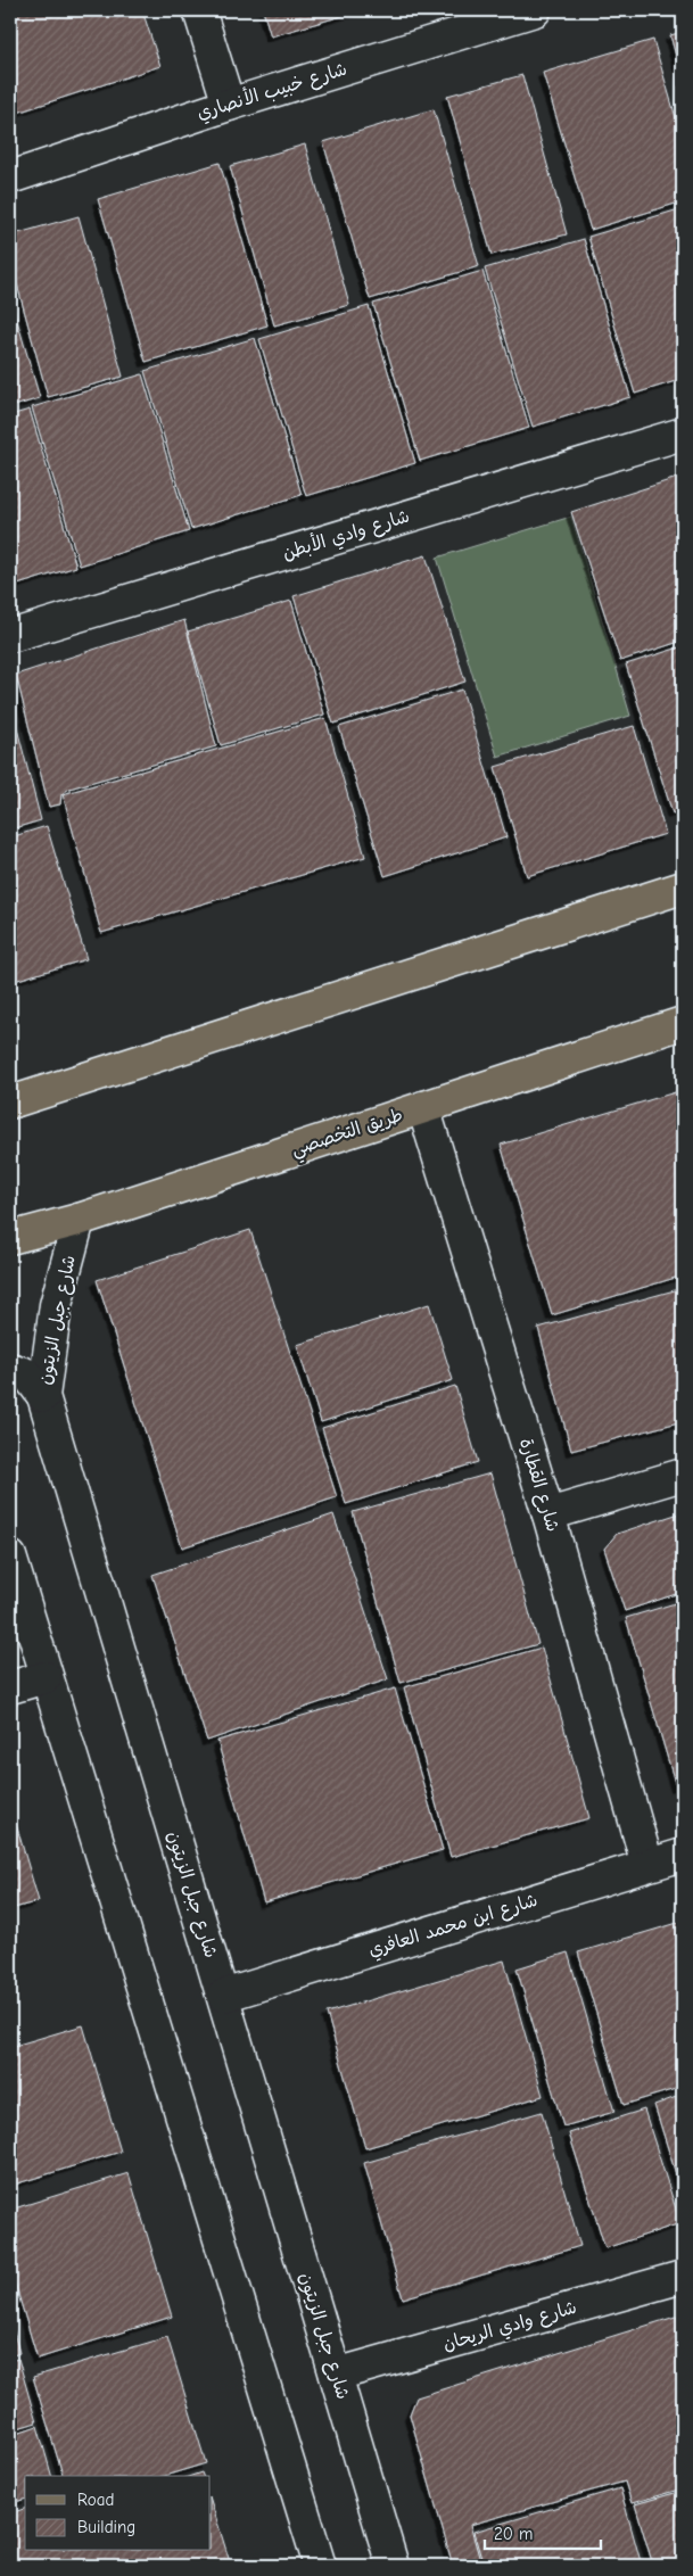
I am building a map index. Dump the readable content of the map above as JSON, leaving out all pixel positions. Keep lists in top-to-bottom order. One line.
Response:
{"streets":{"main road":["طريق التخصصي"],"street":["شارع خبيب الأنصاري","شارع وادي الأبطن","شارع جبل الزيتون","شارع القطارة","شارع ابن محمد العافري","شارع وادي الريحان"]},"crossings":[["طريق التخصصي","شارع جبل الزيتون"],["طريق التخصصي","شارع القطارة"],["شارع جبل الزيتون","شارع ابن محمد العافري"],["شارع جبل الزيتون","شارع وادي الريحان"],["شارع القطارة","شارع ابن محمد العافري"]],"legend":["Road","Building"],"scale_bar":"20 m"}
